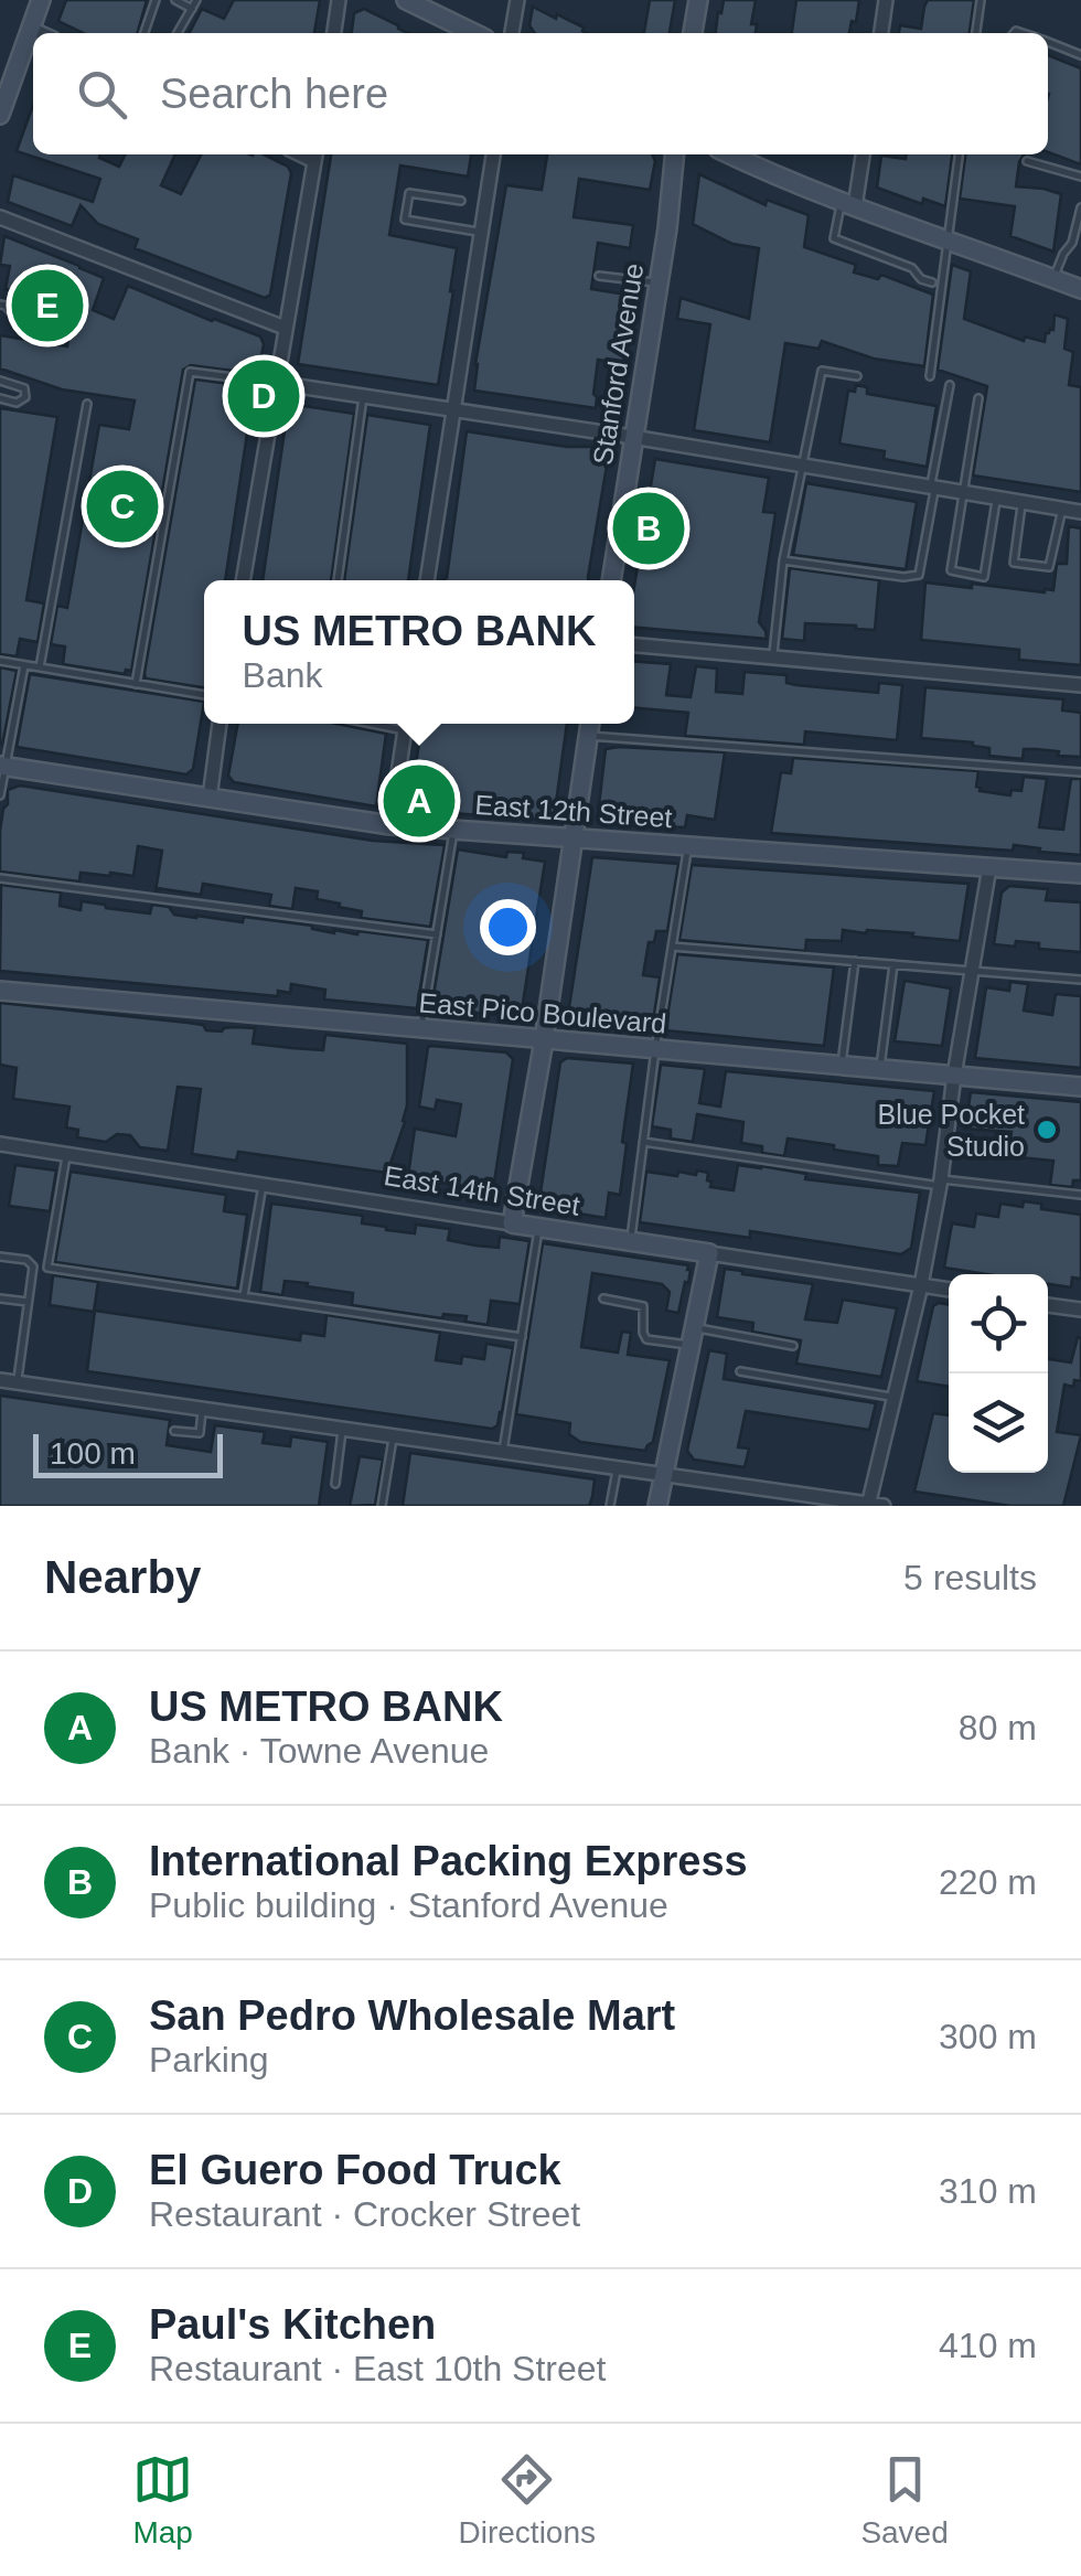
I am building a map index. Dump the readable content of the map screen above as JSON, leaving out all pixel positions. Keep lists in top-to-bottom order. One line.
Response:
{"streets":{"street":["Stanford Avenue","East 12th Street","East Pico Boulevard","East 14th Street"]},"places":["Blue Pocket Studio"],"scale_bar":"100 m","page":{"search":"Search here","pins":["E","D","C","B","A"],"popup":["US METRO BANK","Bank"],"scale":"100 m","heading":["Nearby","5 results"],"list":[{"mark":"A","name":"US METRO BANK","note":"Bank · Towne Avenue","value":"80 m"},{"mark":"B","name":"International Packing Express","note":"Public building · Stanford Avenue","value":"220 m"},{"mark":"C","name":"San Pedro Wholesale Mart","note":"Parking","value":"300 m"},{"mark":"D","name":"El Guero Food Truck","note":"Restaurant · Crocker Street","value":"310 m"},{"mark":"E","name":"Paul's Kitchen","note":"Restaurant · East 10th Street","value":"410 m"}],"nav":["Map","Directions","Saved"]}}
